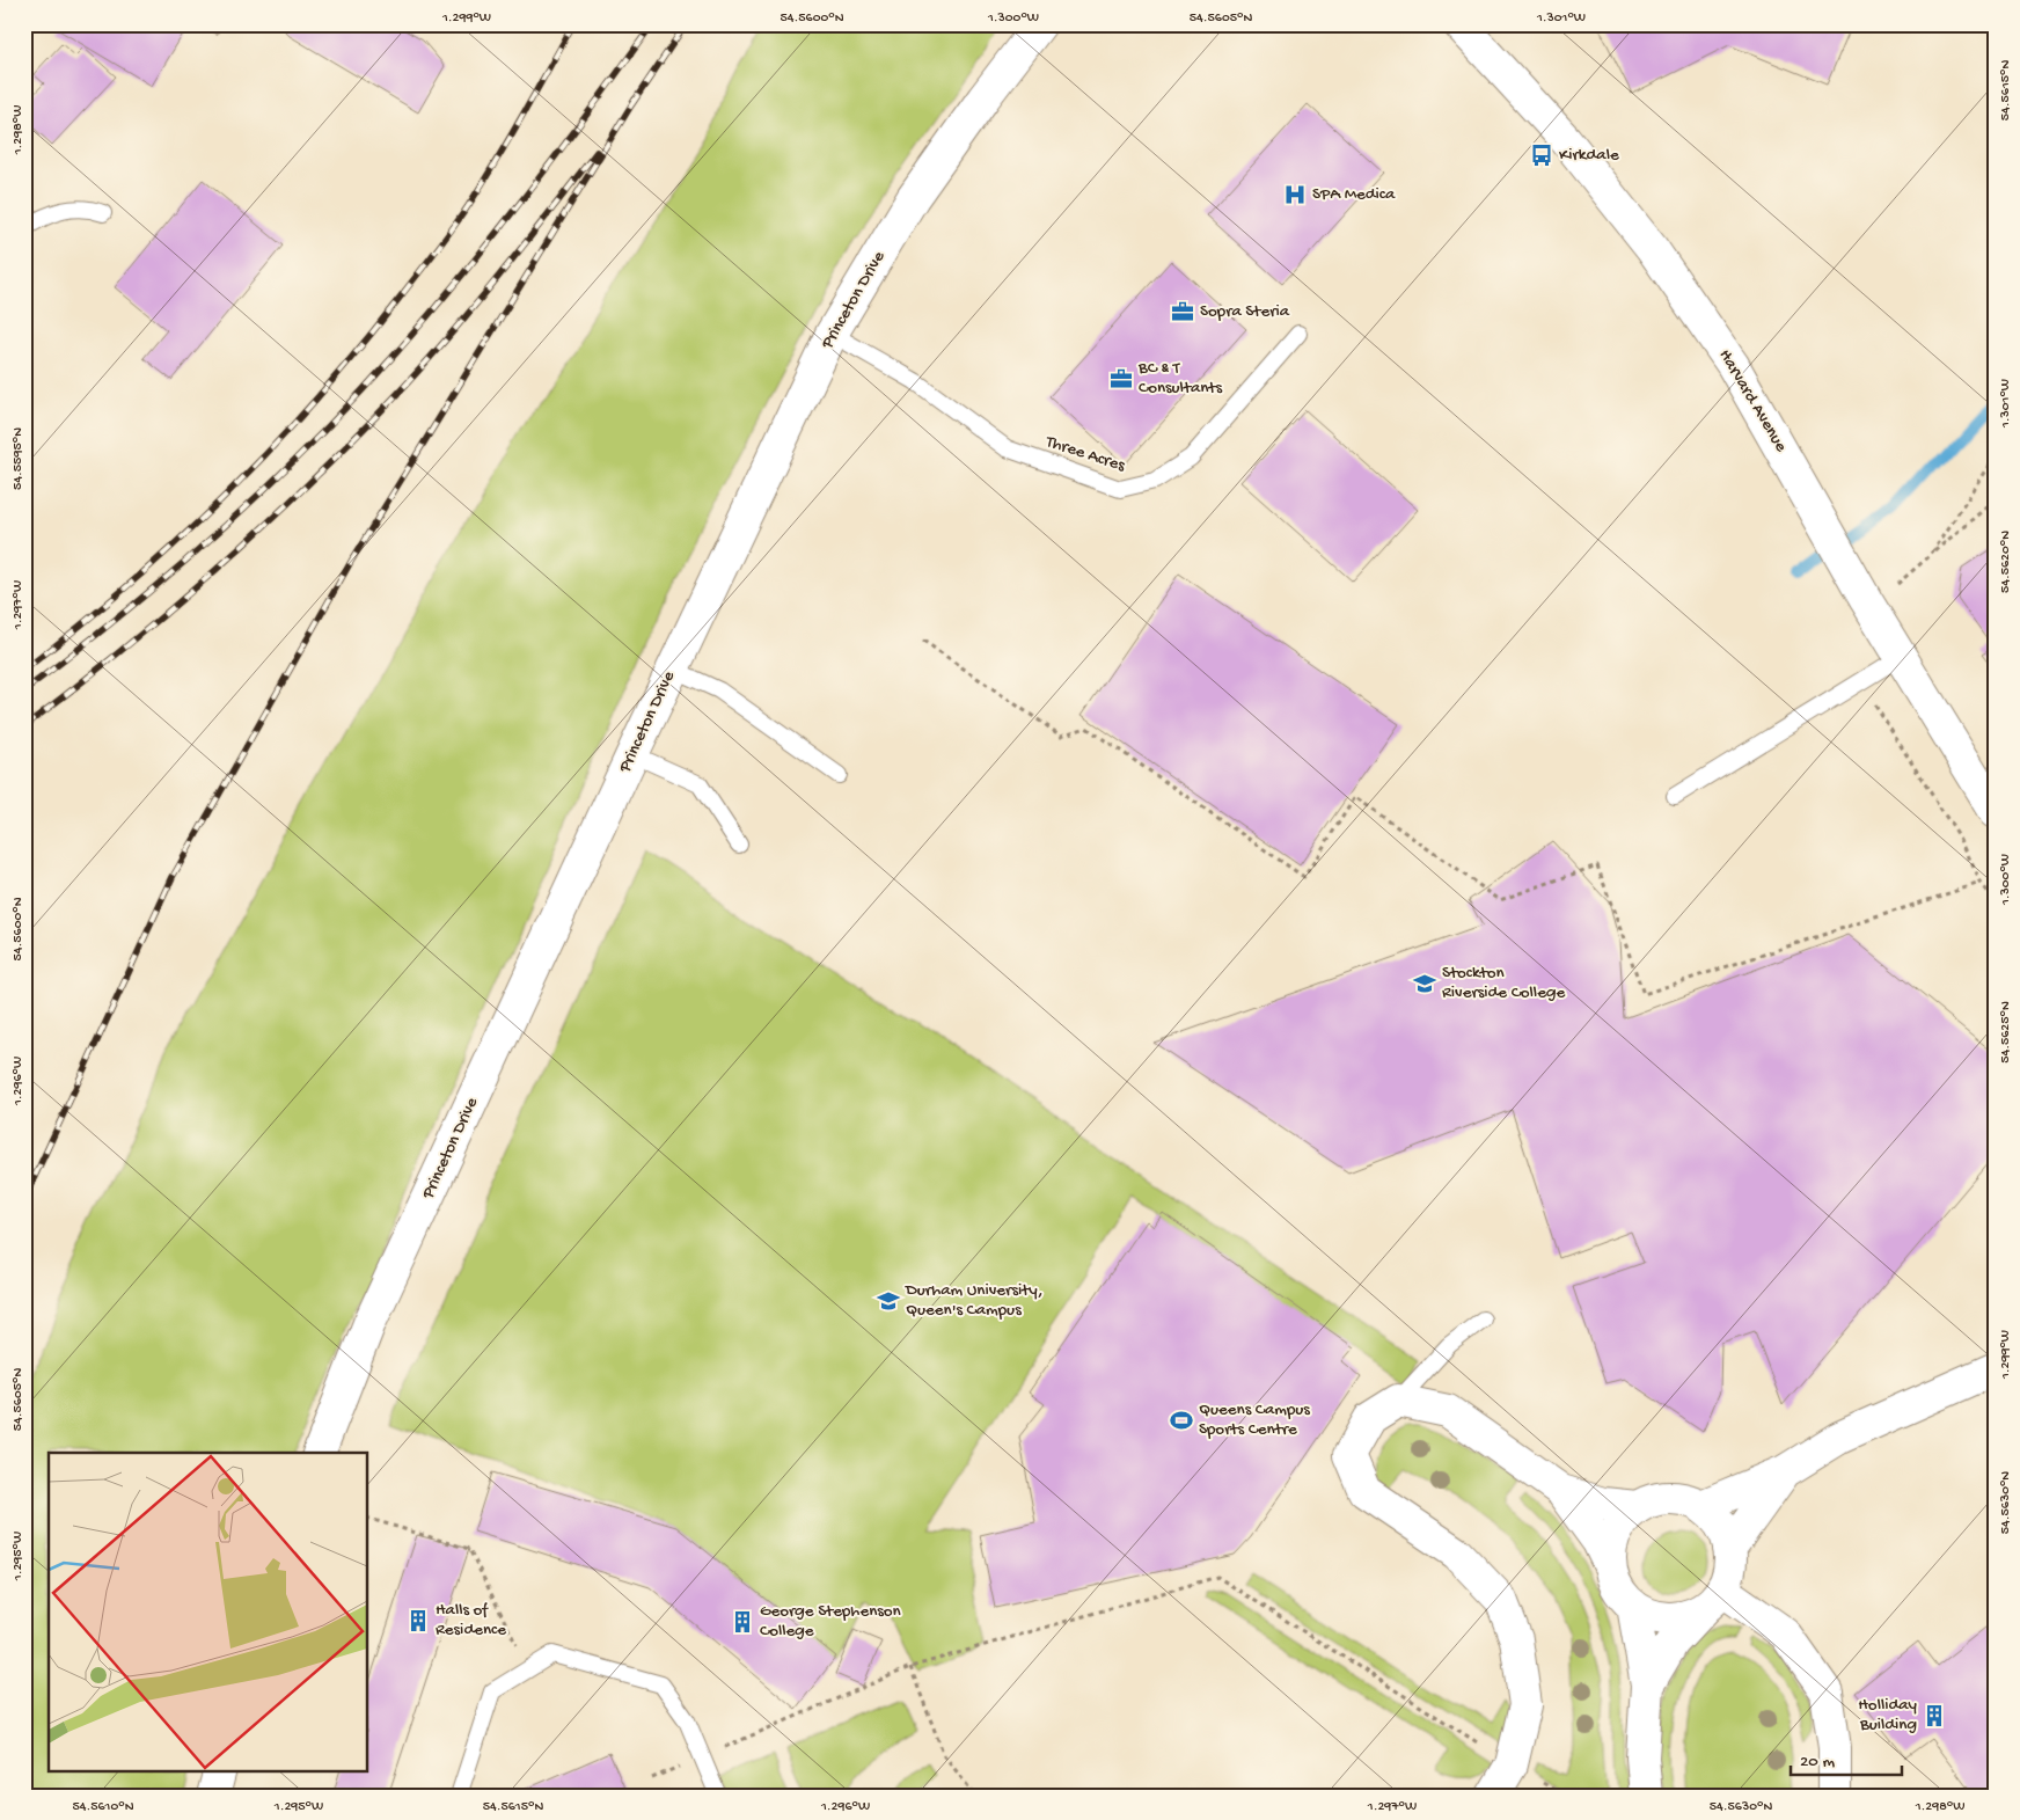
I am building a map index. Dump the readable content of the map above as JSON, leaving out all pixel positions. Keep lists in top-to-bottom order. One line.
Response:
{"streets":{"street":["Princeton Drive","Harvard Avenue"],"lane":["Three Acres"]},"crossings":[["Princeton Drive","Three Acres"]],"places":{"bus stop":["Kirkdale"],"hospital":["SPA Medica"],"office":["Sopra Steria","BC & T Consultants"],"school or university":["Stockton Riverside College","Durham University, Queen's Campus"],"sports":["Queens Campus Sports Centre"],"building":["Halls of Residence","George Stephenson College","Holliday Building"]},"scale_bar":"20 m","coordinates":["1.299°W","54.5600°N","1.300°W","54.5605°N","1.301°W","54.5615°N","1.298°W","54.5595°N","54.5620°N","1.297°W","54.5625°N","1.296°W","54.5630°N","1.295°W","54.5610°N"]}
